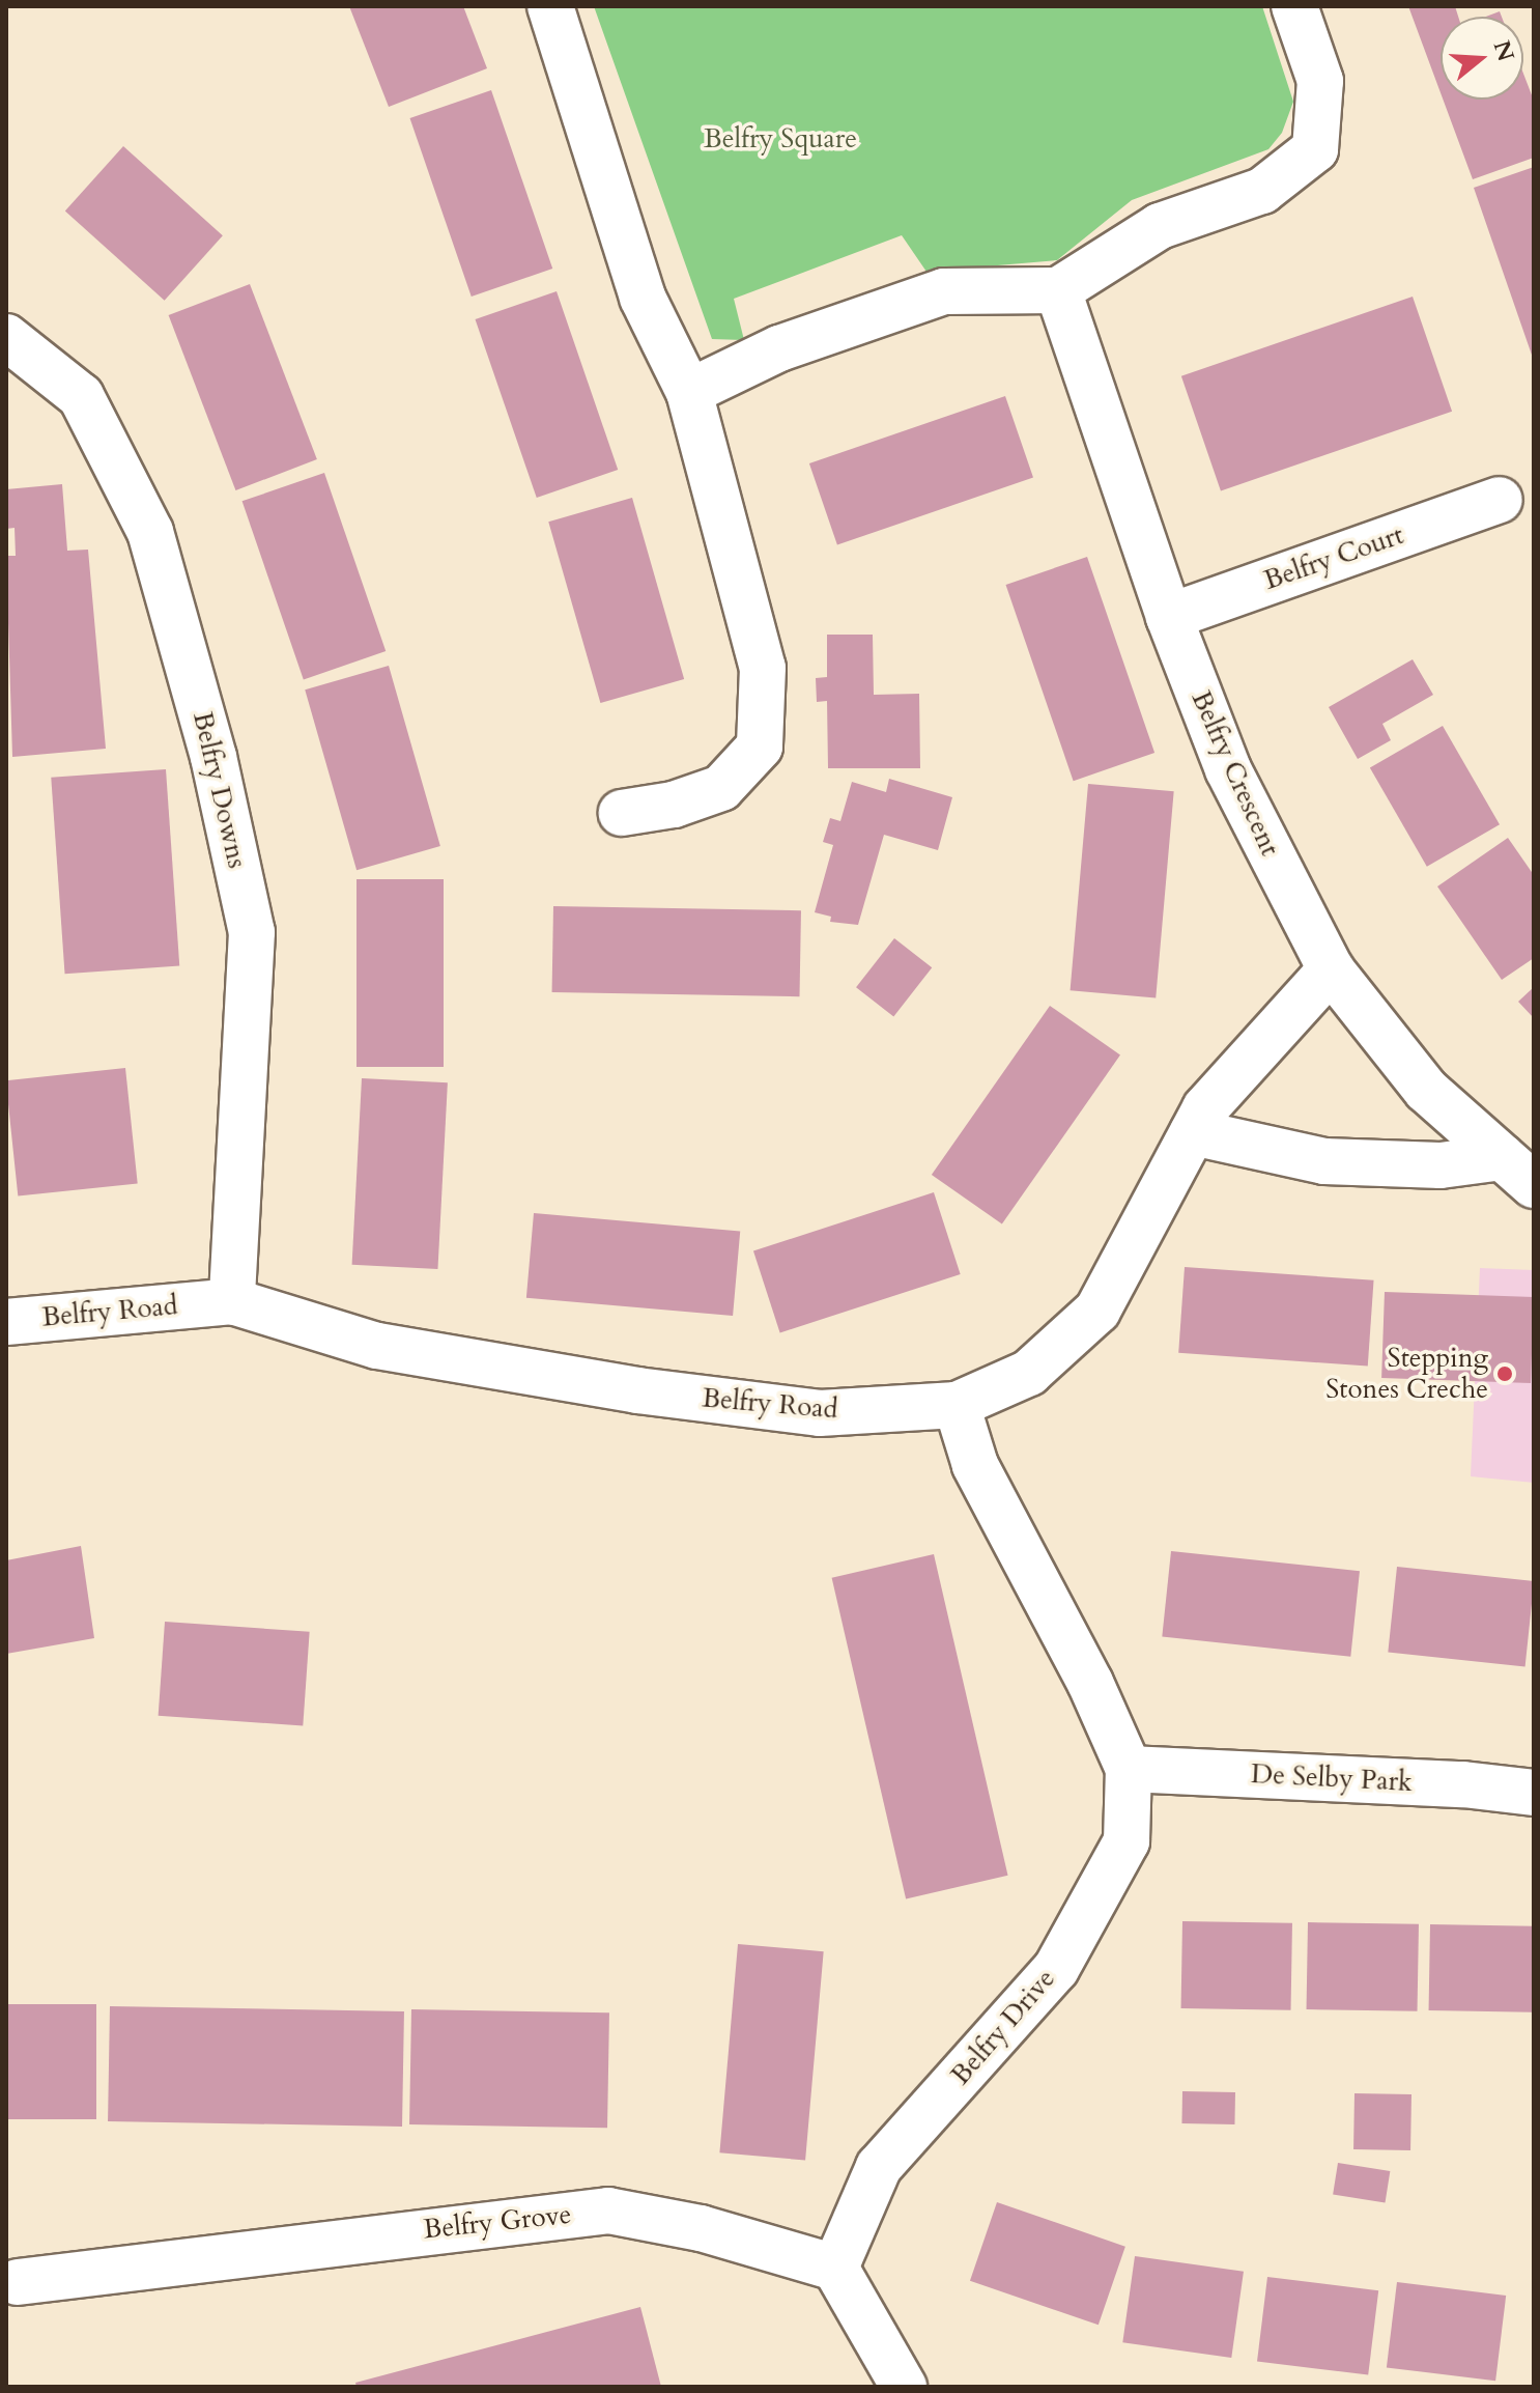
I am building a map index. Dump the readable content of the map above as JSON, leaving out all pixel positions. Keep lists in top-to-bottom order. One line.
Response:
{"streets":{"street":["Belfry Court","Belfry Crescent","Belfry Downs","Belfry Road","De Selby Park","Belfry Drive","Belfry Grove"]},"crossings":[["Belfry Court","Belfry Crescent"],["Belfry Crescent","Belfry Road"],["Belfry Downs","Belfry Road"],["De Selby Park","Belfry Drive"],["Belfry Drive","Belfry Grove"]],"parks":["Belfry Square"],"places":["Stepping Stones Creche"],"north":"right"}
